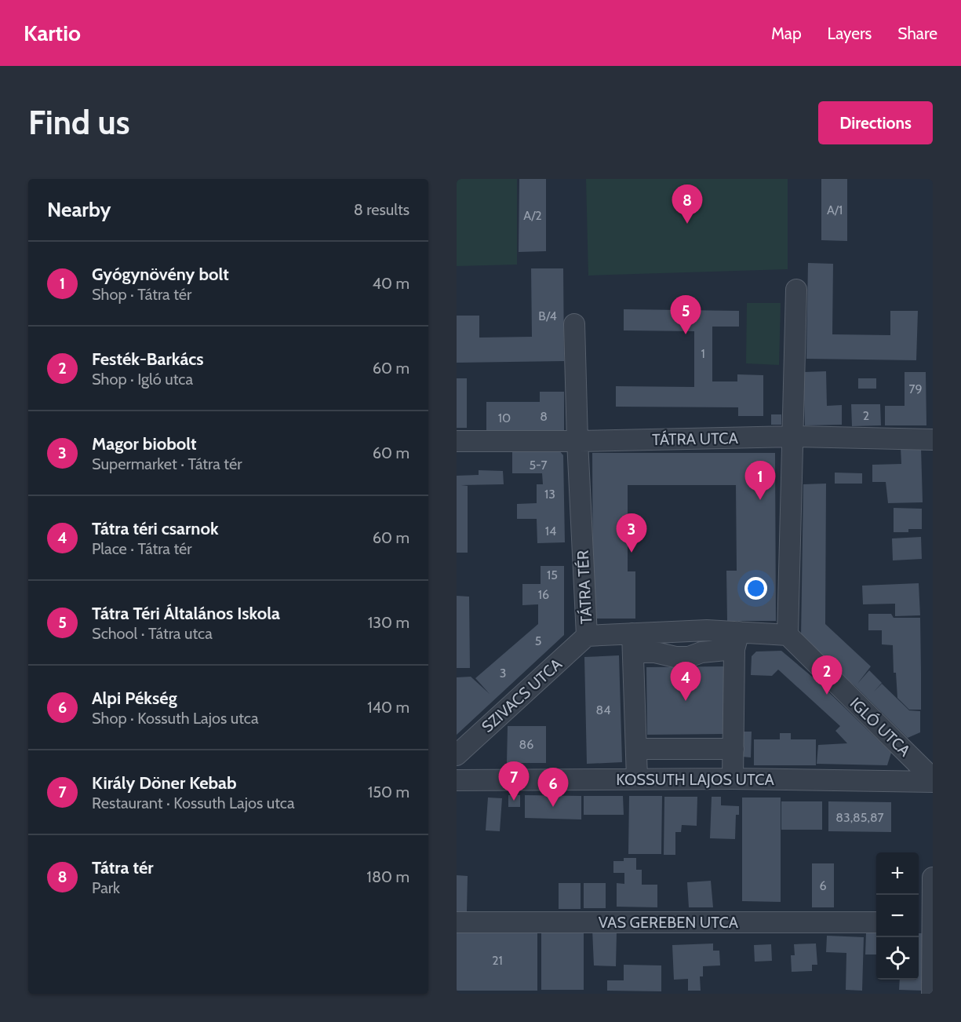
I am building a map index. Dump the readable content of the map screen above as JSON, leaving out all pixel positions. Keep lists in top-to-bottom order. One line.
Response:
{"streets":{"street":["TÁTRA TÉR","SZIVACS UTCA","IGLÓ UTCA","KOSSUTH LAJOS UTCA","VAS GEREBEN UTCA"]},"crossings":[["TÁTRA TÉR","SZIVACS UTCA"]],"house_numbers":["A/1","A/2","B/4","1","79","2","8","10","5-7","13","14","15","16","5","3","84","86","83,85,87","6","21"],"page":{"header":"Kartio","nav":["Map","Layers","Share"],"buttons":"Directions","title":"Find us","heading":["Nearby","8 results"],"pins":["8","5","1","3","2","4","7","6"],"list":[{"mark":"1","name":"Gyógynövény bolt","note":"Shop · Tátra tér","value":"40 m"},{"mark":"2","name":"Festék-Barkács","note":"Shop · Igló utca","value":"60 m"},{"mark":"3","name":"Magor biobolt","note":"Supermarket · Tátra tér","value":"60 m"},{"mark":"4","name":"Tátra téri csarnok","note":"Place · Tátra tér","value":"60 m"},{"mark":"5","name":"Tátra Téri Általános Iskola","note":"School · Tátra utca","value":"130 m"},{"mark":"6","name":"Alpi Pékség","note":"Shop · Kossuth Lajos utca","value":"140 m"},{"mark":"7","name":"Király Döner Kebab","note":"Restaurant · Kossuth Lajos utca","value":"150 m"},{"mark":"8","name":"Tátra tér","note":"Park","value":"180 m"}],"map_buttons":["+","−"]}}
